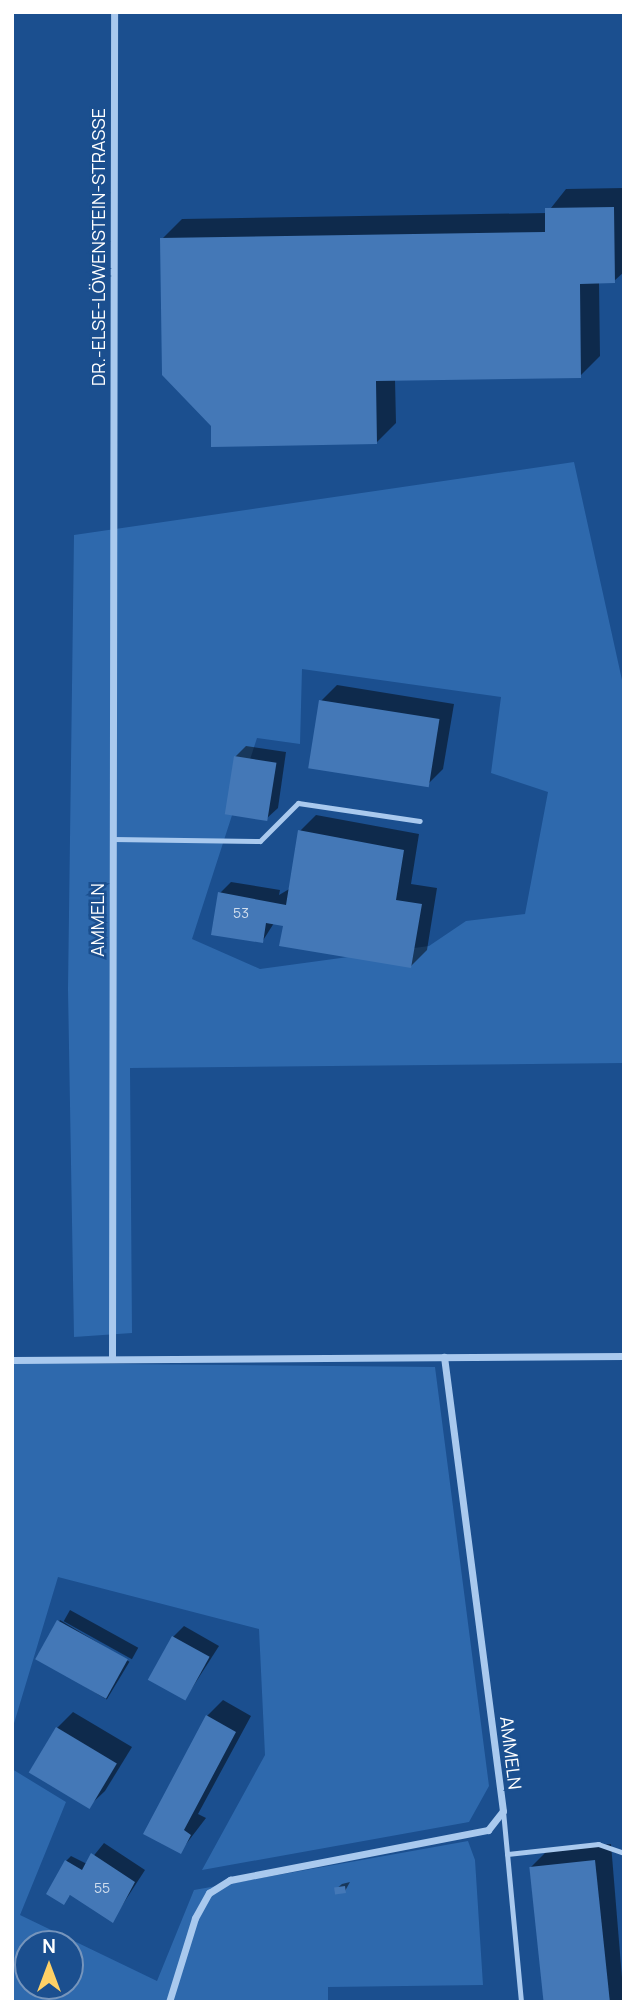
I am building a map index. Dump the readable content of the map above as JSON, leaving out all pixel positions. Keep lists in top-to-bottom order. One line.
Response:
{"streets":{"street":["DR.-ELSE-LÖWENSTEIN-STRASSE","AMMELN"]},"crossings":[["DR.-ELSE-LÖWENSTEIN-STRASSE","AMMELN"]],"house_numbers":["53","55"],"north":"top"}
